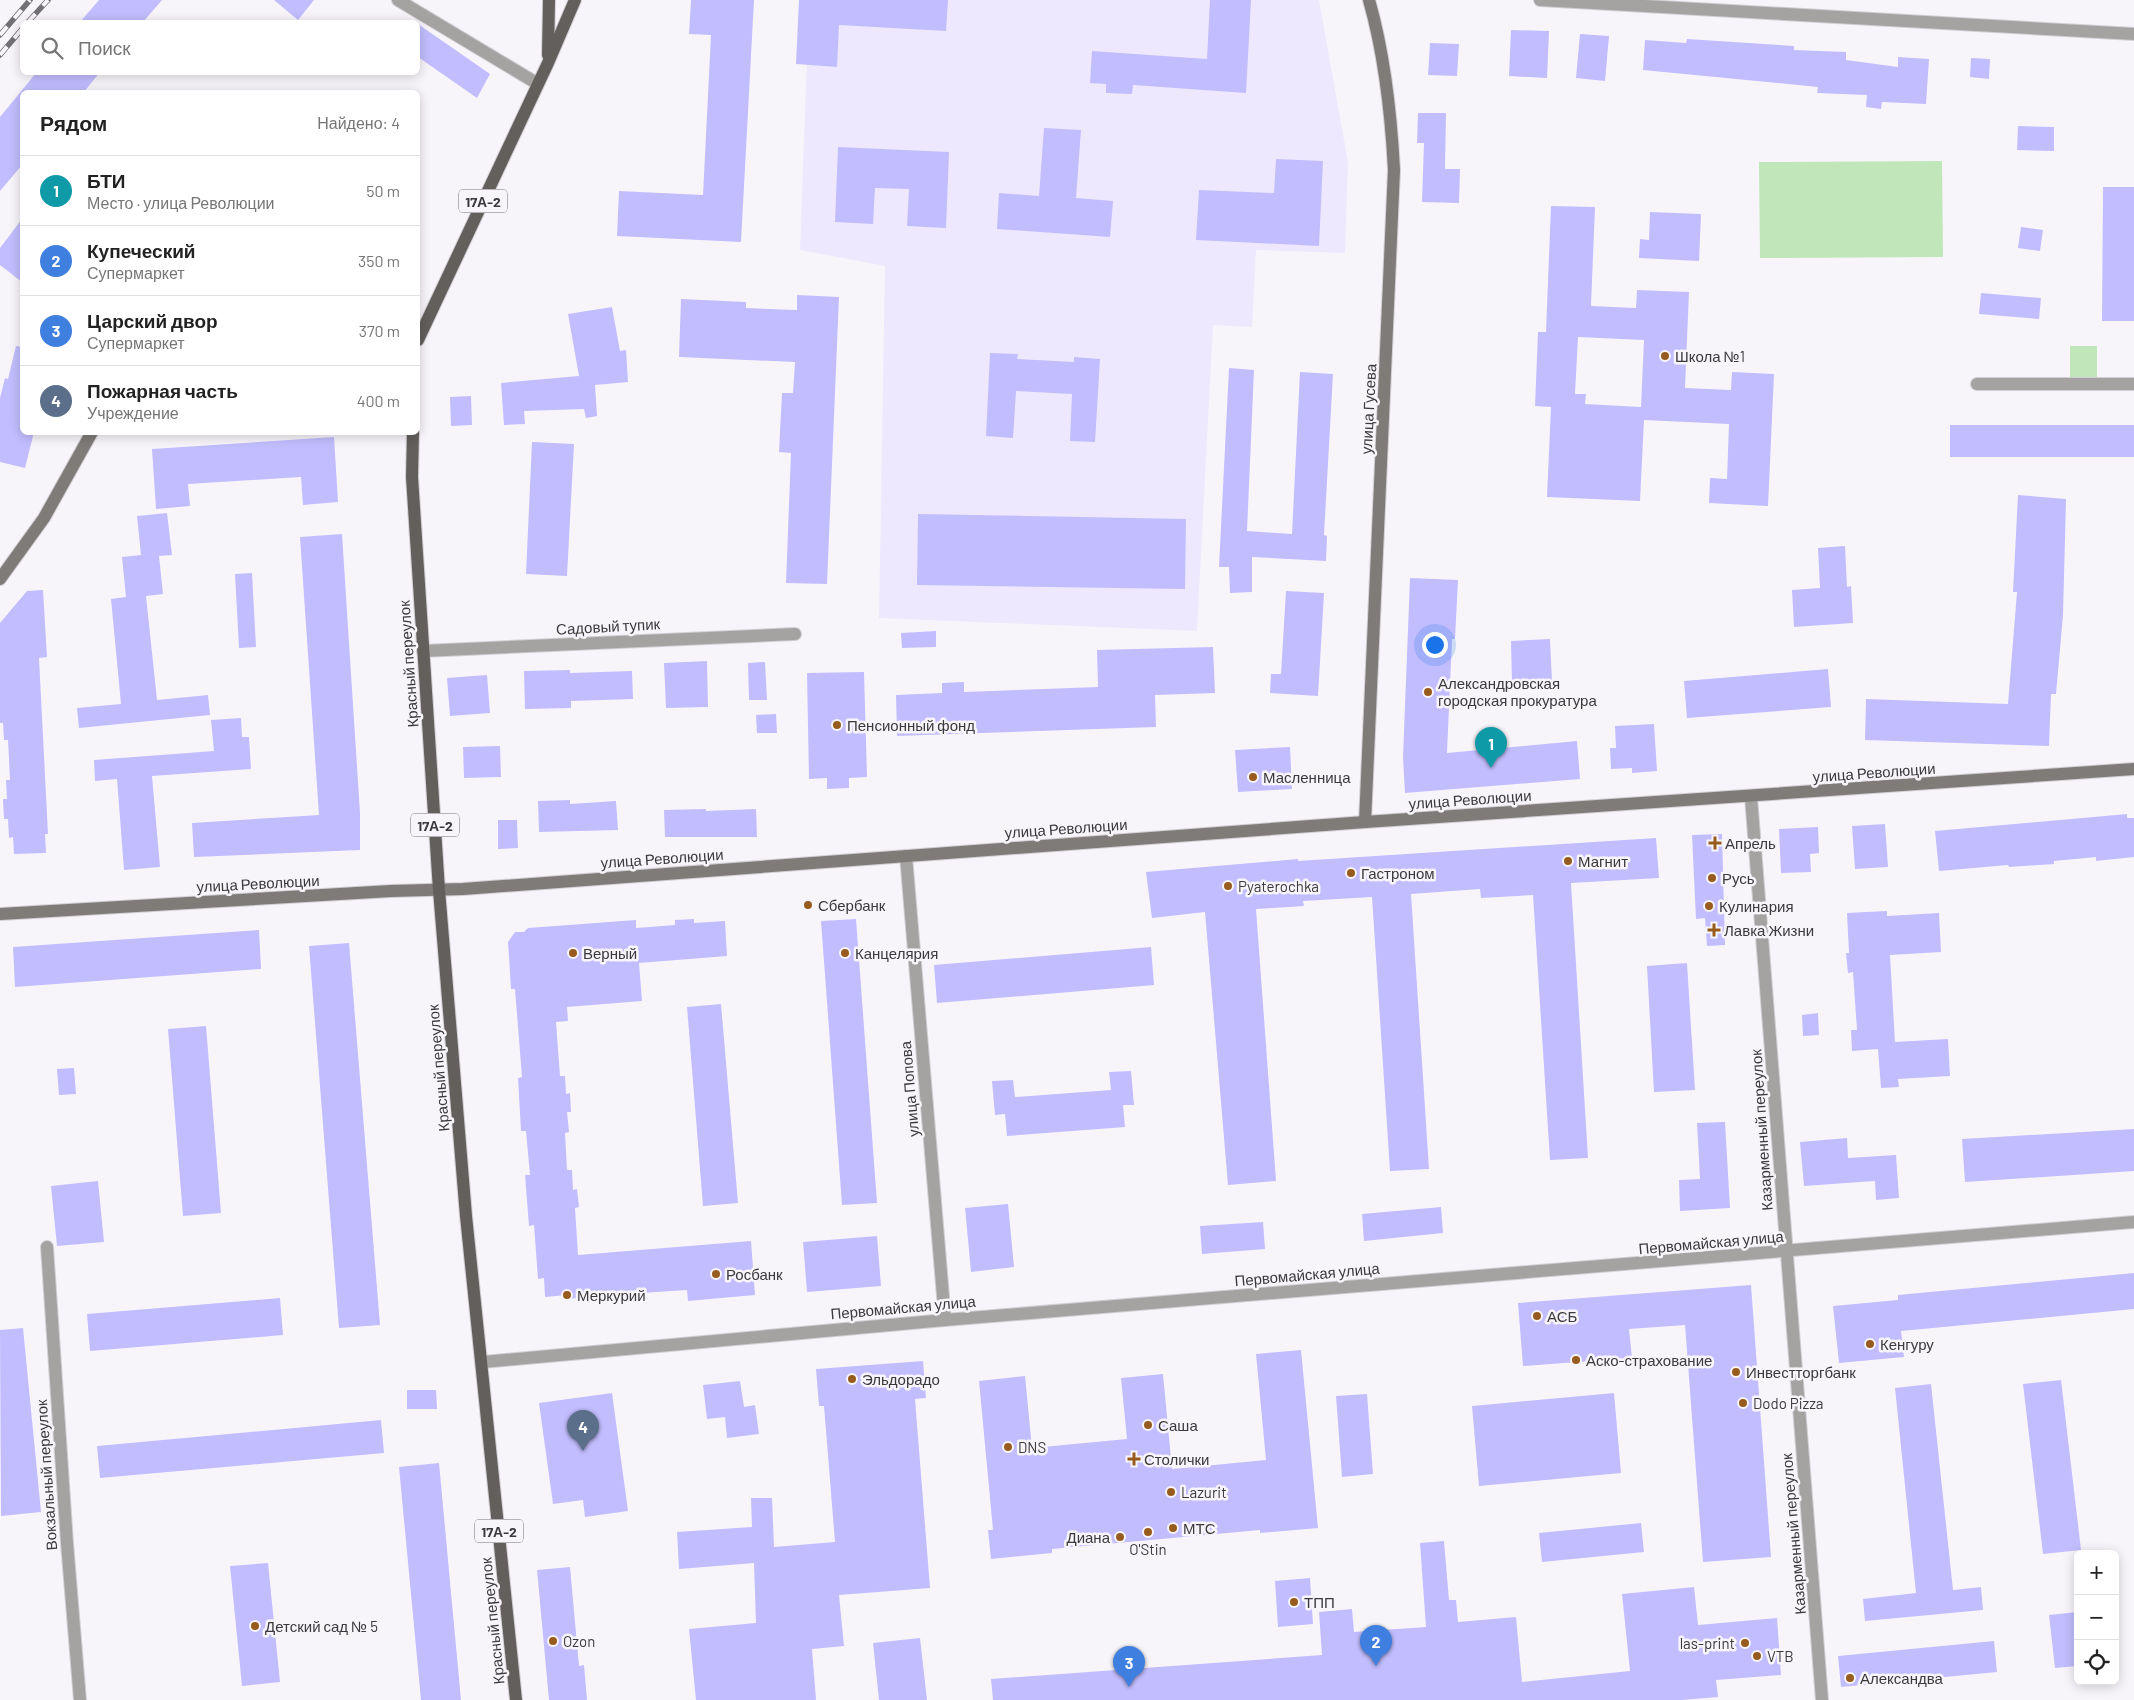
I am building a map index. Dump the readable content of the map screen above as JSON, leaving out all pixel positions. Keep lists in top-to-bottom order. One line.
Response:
{"streets":{"main road":["17А-2","улица Гусева","Красный переулок","улица Революции"],"street":["Садовый тупик","улица Попова","Казарменный переулок","Первомайская улица","Вокзальный переулок"]},"crossings":[["улица Гусева","улица Революции"],["Садовый тупик","Красный переулок"],["Красный переулок","улица Революции"],["Красный переулок","Первомайская улица"],["улица Революции","улица Попова"],["улица Революции","Казарменный переулок"],["улица Попова","Первомайская улица"],["Казарменный переулок","Первомайская улица"]],"places":{"other":["Школа №1","Александровская городская прокуратура","Пенсионный фонд","Масленница","Магнит","Гастроном","Русь","Pyaterochka","Сбербанк","Кулинария","Верный","Канцелярия","Росбанк","Меркурий","АСБ","Кенгуру","Аско-страхование","Инвестторгбанк","Эльдорадо","Dodo Pizza","Саша","DNS","Lazurit","МТС","O'Stin","Диана","ТПП","Детский сад № 5","Ozon","las-print","VTB","Александва"],"health":["Апрель","Лавка Жизни","Столички"]},"page":{"search":"Поиск","heading":["Рядом","Найдено: 4"],"list":[{"mark":"1","name":"БТИ","note":"Место · улица Революции","value":"50 m"},{"mark":"2","name":"Купеческий","note":"Супермаркет","value":"350 m"},{"mark":"3","name":"Царский двор","note":"Супермаркет","value":"370 m"},{"mark":"4","name":"Пожарная часть","note":"Учреждение","value":"400 m"}],"pins":["1","4","2","3"],"map_buttons":["+","−"]}}
